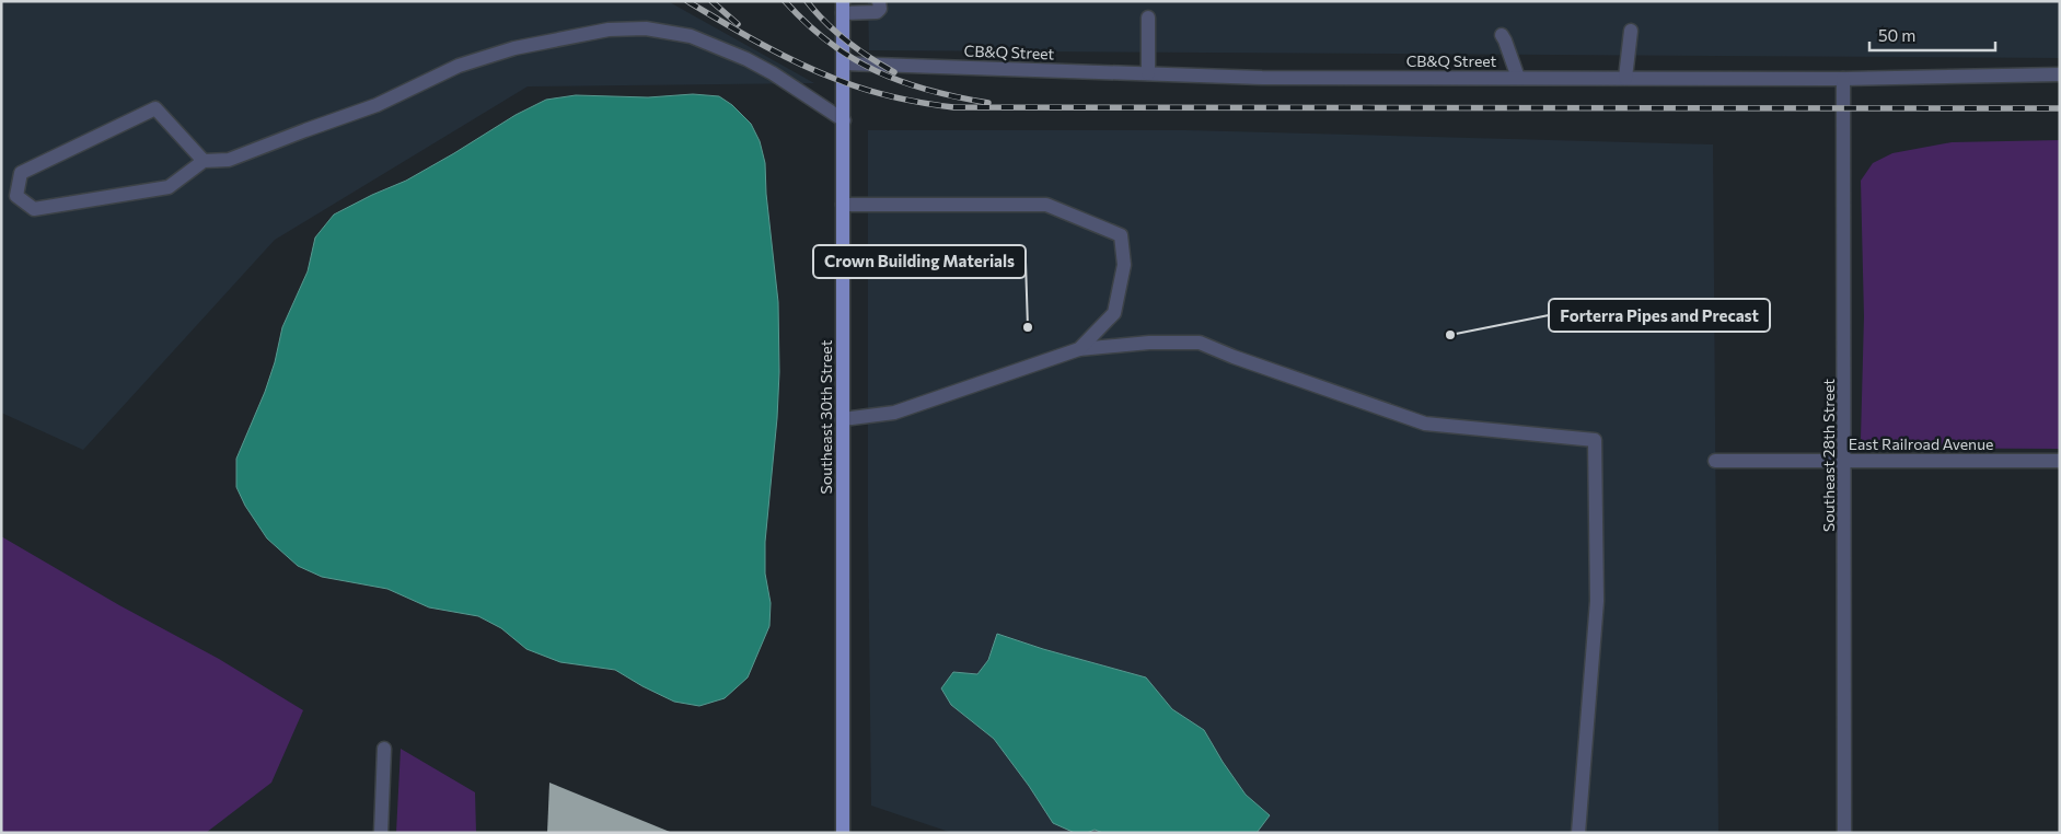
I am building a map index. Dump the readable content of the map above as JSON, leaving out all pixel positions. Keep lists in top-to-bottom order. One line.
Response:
{"streets":{"main road":["Southeast 30th Street"],"street":["CB&Q Street","East Railroad Avenue","Southeast 28th Street"]},"crossings":[["CB&Q Street","Southeast 30th Street"],["CB&Q Street","Southeast 28th Street"],["East Railroad Avenue","Southeast 28th Street"]],"places":["Crown Building Materials","Forterra Pipes and Precast"],"scale_bar":"50 m"}
